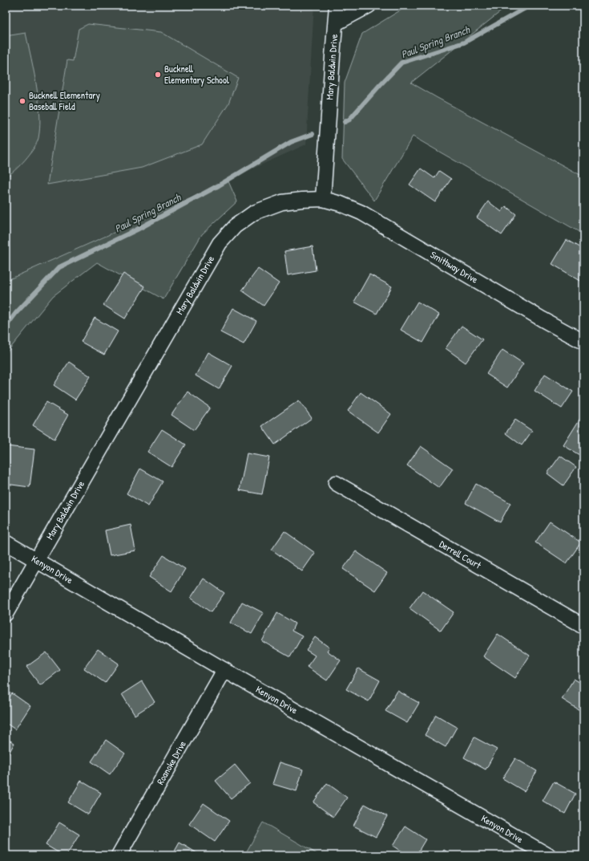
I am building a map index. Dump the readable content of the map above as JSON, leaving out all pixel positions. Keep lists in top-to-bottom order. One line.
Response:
{"streets":{"street":["Mary Baldwin Drive","Smithway Drive","Derrell Court","Kenyon Drive","Roanoke Drive"]},"crossings":[["Mary Baldwin Drive","Smithway Drive"],["Mary Baldwin Drive","Kenyon Drive"],["Kenyon Drive","Roanoke Drive"]],"water":["Paul Spring Branch"],"places":["Bucknell Elementary School","Bucknell Elementary Baseball Field"]}
